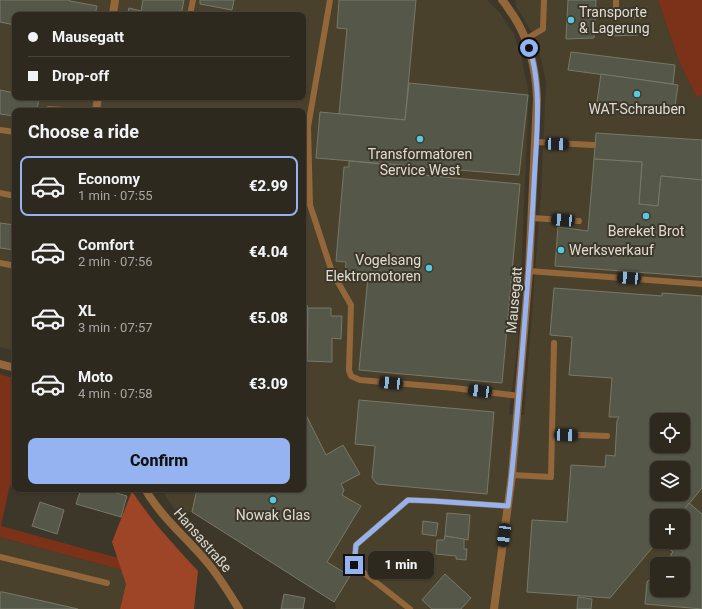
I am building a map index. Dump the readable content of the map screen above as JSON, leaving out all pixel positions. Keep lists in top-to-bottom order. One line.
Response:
{"streets":{"street":["Mausegatt","Hansastraße"]},"places":["Transporte & Lagerung","WAT-Schrauben","Transformatoren Service West","Bereket Brot","Werksverkauf","Vogelsang Elektromotoren","Nowak Glas"],"page":{"banner":["Mausegatt","Drop-off"],"heading":"Choose a ride","list":[{"name":"Economy","note":"1 min · 07:55","value":"€2.99"},{"name":"Comfort","note":"2 min · 07:56","value":"€4.04"},{"name":"XL","note":"3 min · 07:57","value":"€5.08"},{"name":"Moto","note":"4 min · 07:58","value":"€3.09"}],"map_buttons":["+","−"],"buttons":"Confirm","bubble":"1 min"}}
